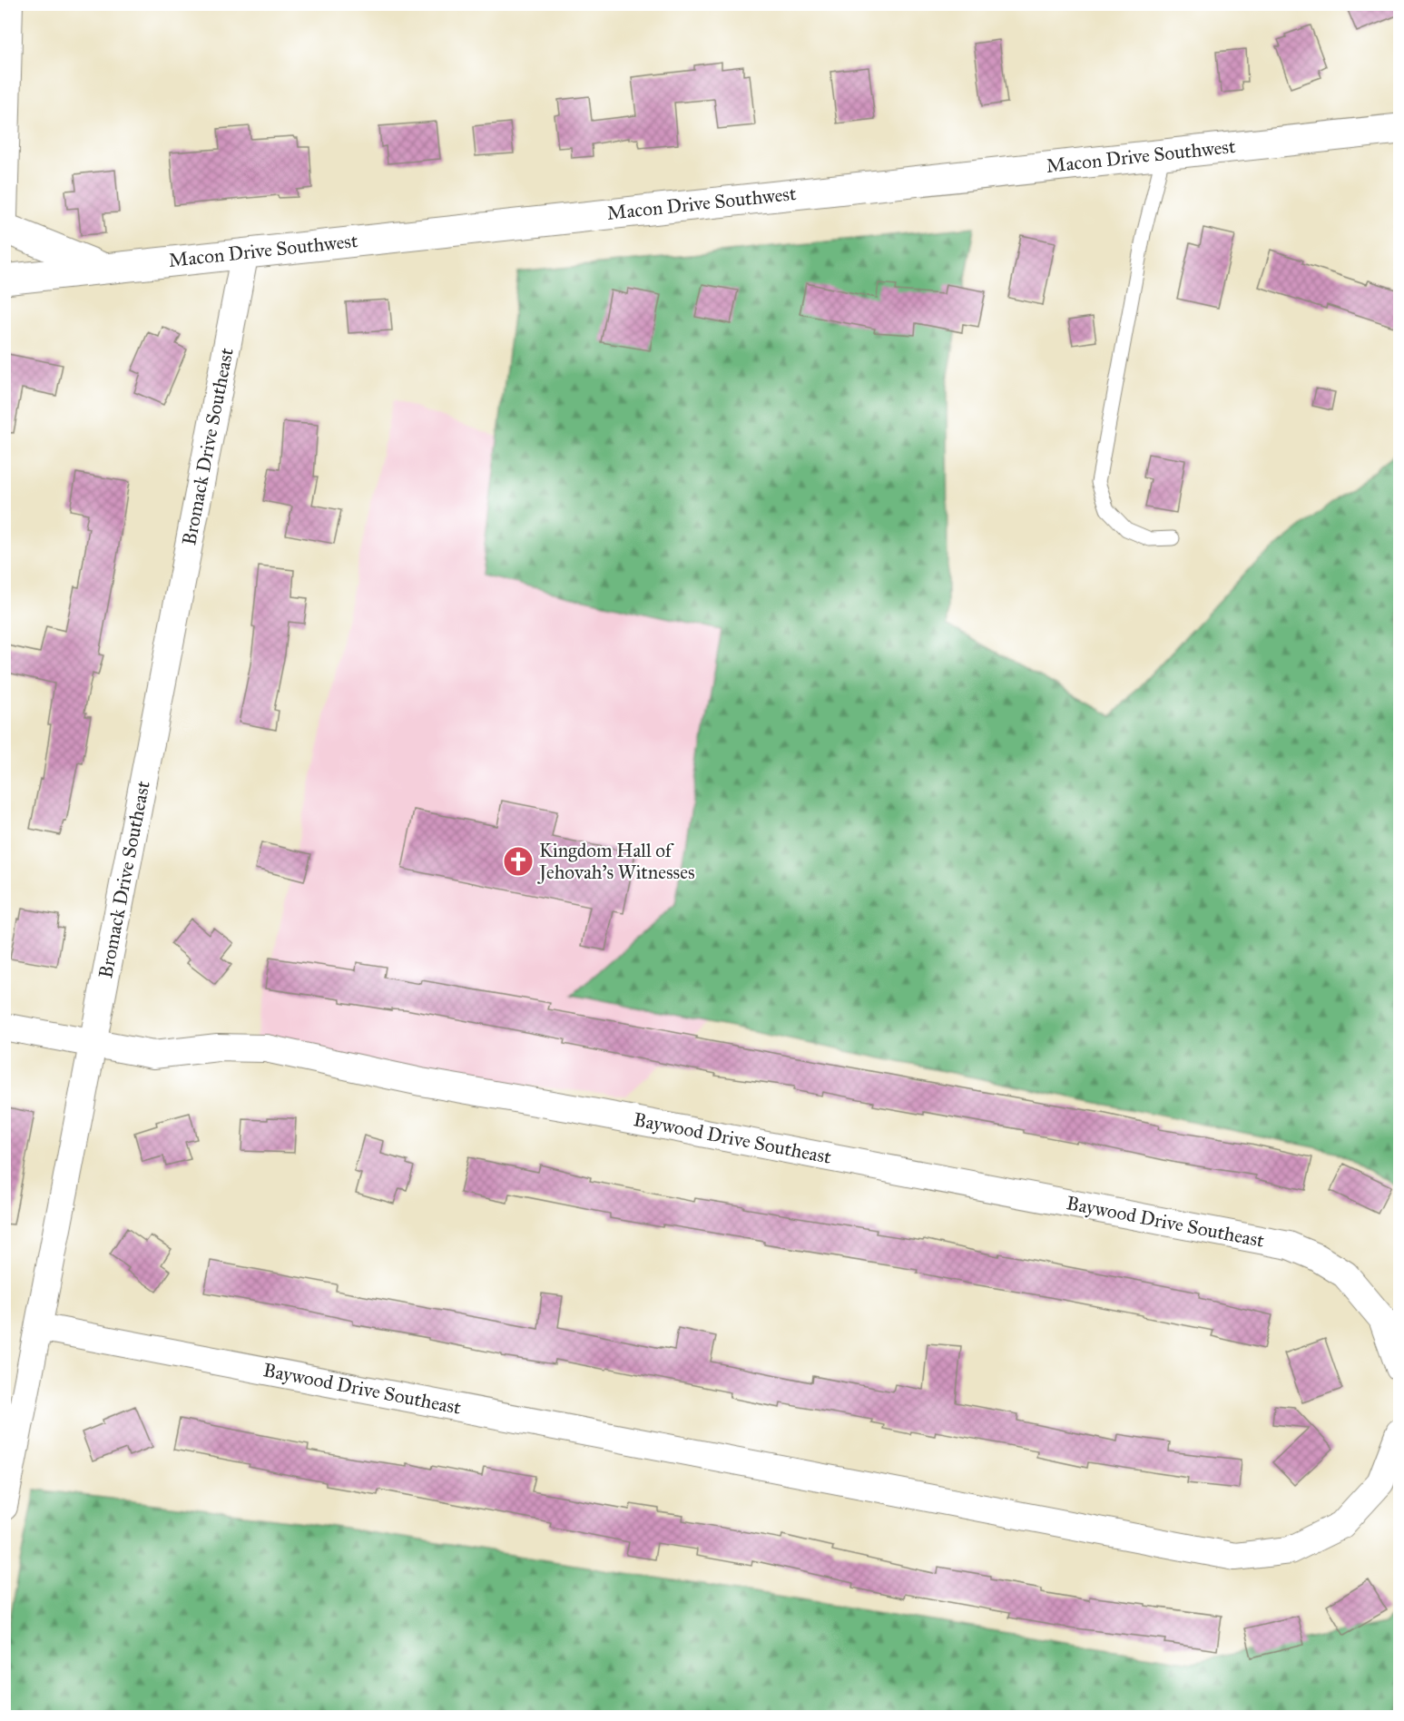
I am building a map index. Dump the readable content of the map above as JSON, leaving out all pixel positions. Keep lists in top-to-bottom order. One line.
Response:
{"streets":{"street":["Macon Drive Southwest","Bromack Drive Southeast","Baywood Drive Southeast"]},"crossings":[["Macon Drive Southwest","Bromack Drive Southeast"],["Bromack Drive Southeast","Baywood Drive Southeast"]],"places":{"church":["Kingdom Hall of Jehovah’s Witnesses"]}}
